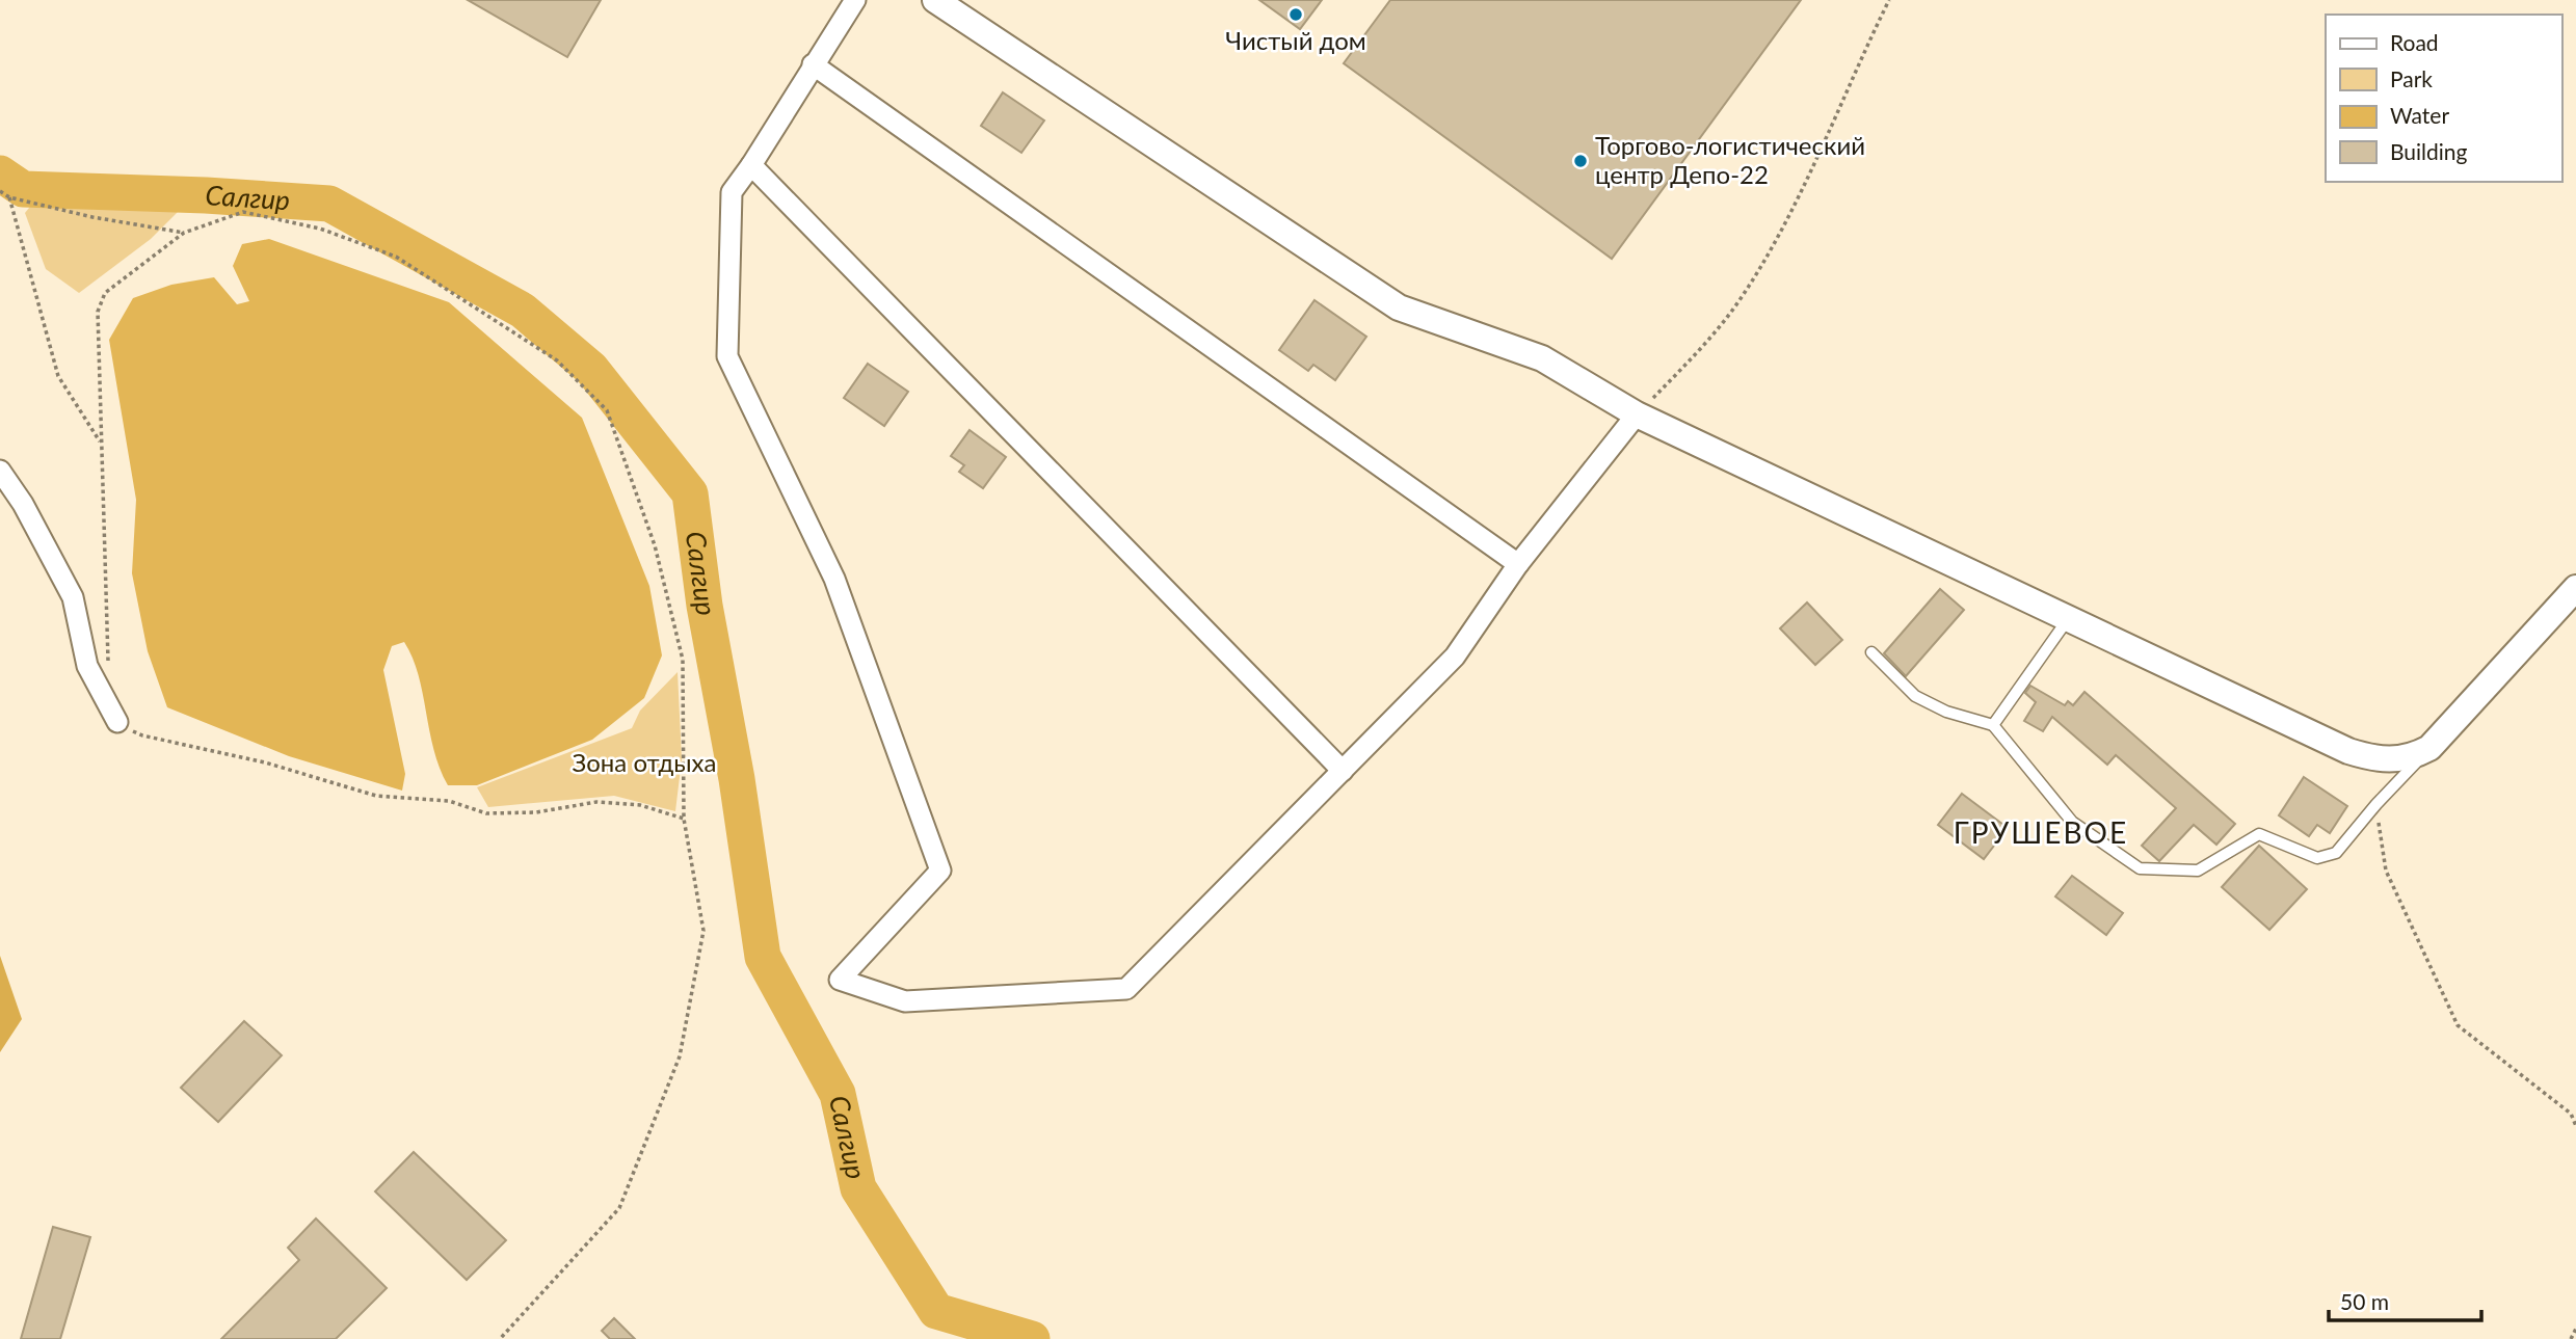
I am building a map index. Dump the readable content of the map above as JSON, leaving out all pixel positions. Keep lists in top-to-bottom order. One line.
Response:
{"districts":["ГРУШЕВОЕ"],"water":["Салгир"],"parks":["Зона отдыха"],"places":["Чистый дом","Торгово-логистический центр Депо-22"],"legend":["Road","Park","Water","Building"],"scale_bar":"50 m"}
